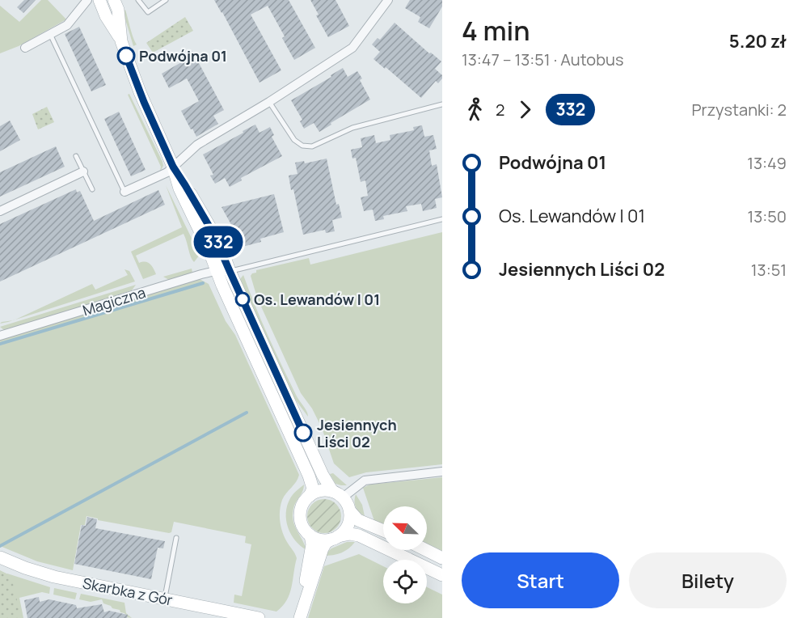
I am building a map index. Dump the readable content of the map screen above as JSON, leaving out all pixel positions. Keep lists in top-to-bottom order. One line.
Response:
{"streets":{"street":["Magiczna","Skarbka z Gór"]},"places":["Podwójna 01","Os. Lewandów I 01","Jesiennych Liści 02"],"lines":["bus line 332"],"north":"top left","page":{"on_map":"332","heading":["4 min","13:47 – 13:51 · Autobus","5.20 zł"],"legs":["2","332","Przystanki: 2"],"list":[{"name":"Podwójna 01","value":"13:49"},{"name":"Os. Lewandów I 01","value":"13:50"},{"name":"Jesiennych Liści 02","value":"13:51"}],"buttons":["Start","Bilety"]}}
